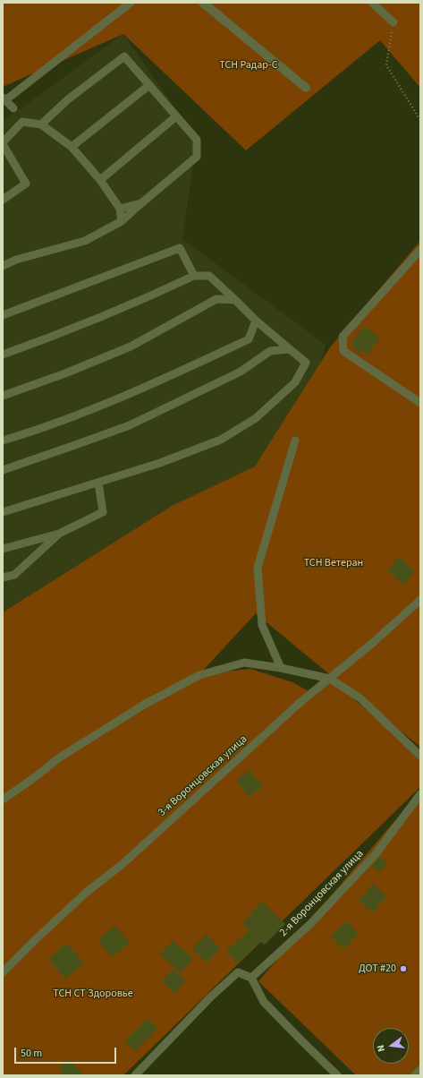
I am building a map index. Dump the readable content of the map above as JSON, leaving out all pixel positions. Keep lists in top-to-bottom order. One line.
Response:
{"streets":{"lane":["3-я Воронцовская улица","2-я Воронцовская улица"]},"parks":["ТСН Радар-С","ТСН Ветеран","ТСН СТ Здоровье"],"places":["ДОТ #20"],"scale_bar":"50 m","north":"left"}
